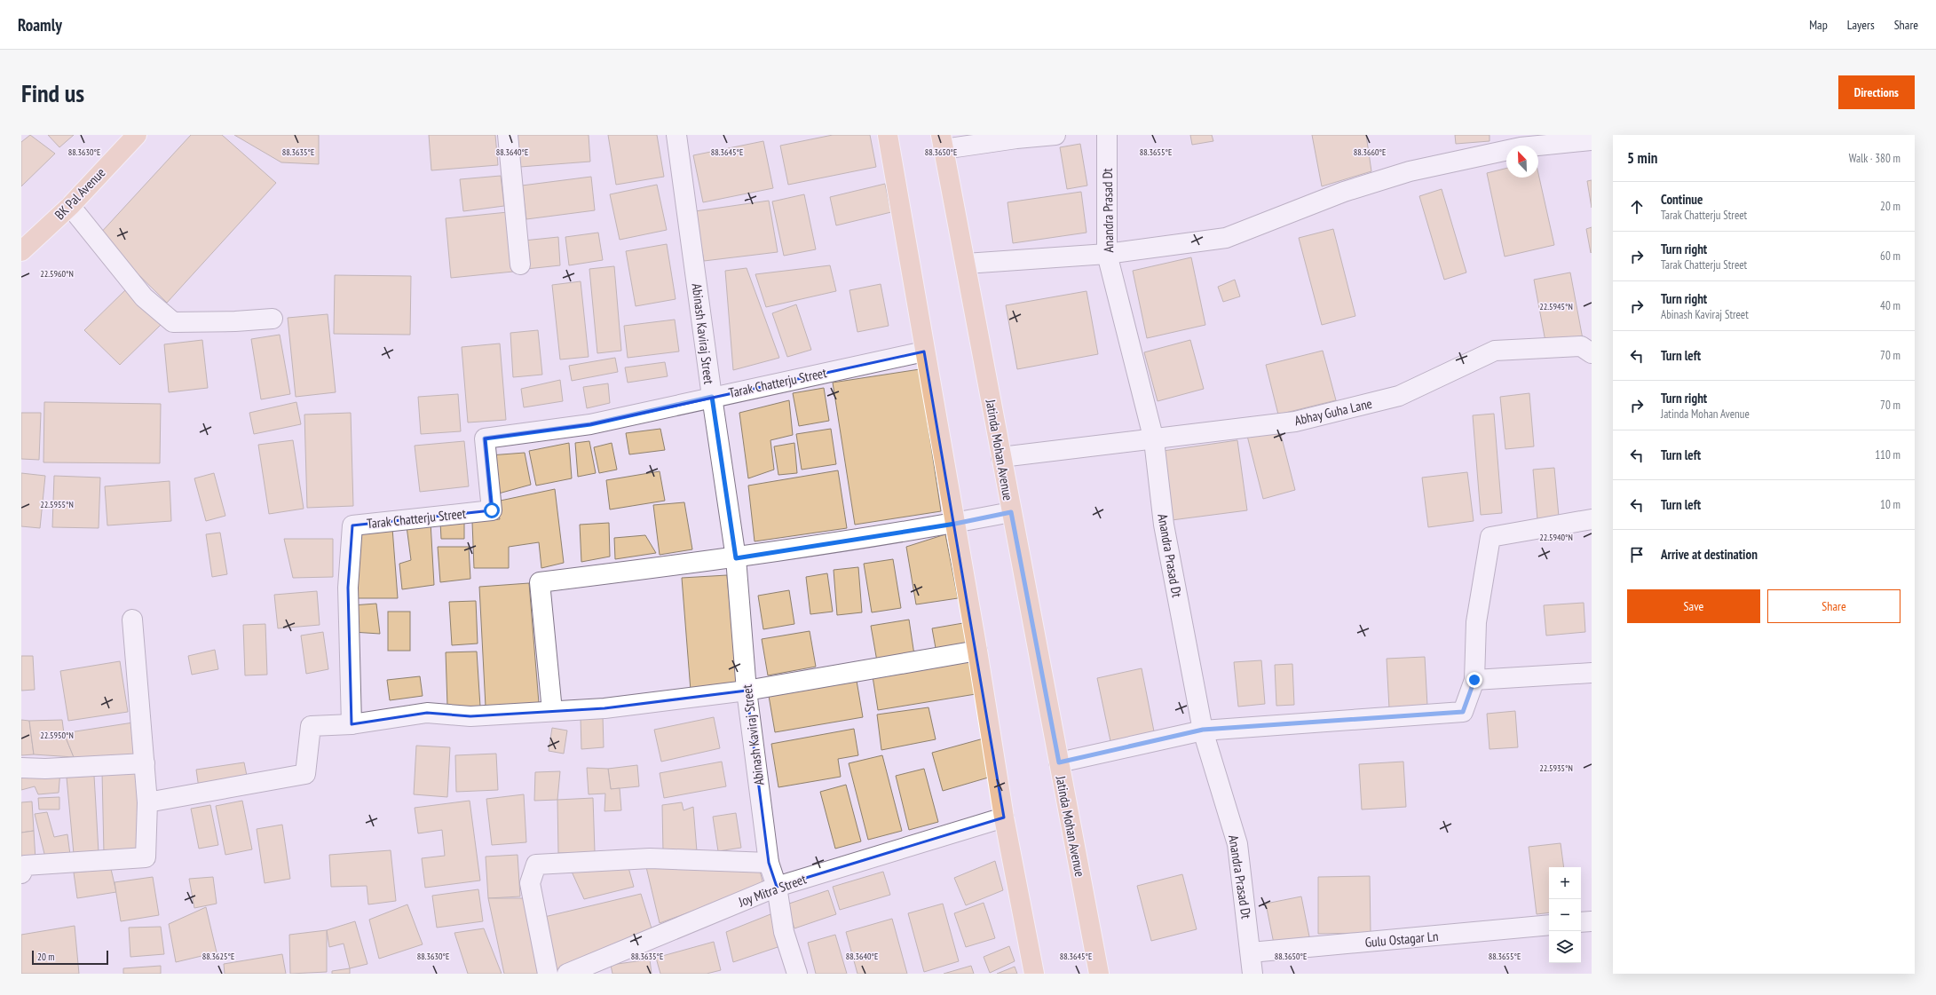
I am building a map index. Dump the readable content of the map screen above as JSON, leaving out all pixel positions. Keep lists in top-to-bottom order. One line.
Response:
{"streets":{"main road":["BK Pal Avenue","Jatinda Mohan Avenue"],"street":["Anandra Prasad Dt","Abinash Kaviraj Street","Tarak Chatterju Street","Abhay Guha Lane","Joy Mitra Street","Gulu Ostagar Ln"]},"crossings":[["Anandra Prasad Dt","Abhay Guha Lane"],["Anandra Prasad Dt","Gulu Ostagar Ln"],["Abinash Kaviraj Street","Tarak Chatterju Street"],["Abinash Kaviraj Street","Joy Mitra Street"],["Abhay Guha Lane","Jatinda Mohan Avenue"]],"scale_bar":"20 m","north":"top left","page":{"header":"Roamly","nav":["Map","Layers","Share"],"buttons":["Directions",["Save","Share"]],"title":"Find us","heading":["5 min","Walk · 380 m"],"list":[["Continue","Tarak Chatterju Street","20 m"],["Turn right","Tarak Chatterju Street","60 m"],["Turn right","Abinash Kaviraj Street","40 m"],["Turn left","70 m"],["Turn right","Jatinda Mohan Avenue","70 m"],["Turn left","110 m"],["Turn left","10 m"],"Arrive at destination"],"map_buttons":["+","−"],"scale":"20 m"},"coordinates":["88.3630°E","88.3635°E","88.3640°E","88.3645°E","88.3650°E","88.3655°E","88.3660°E","22.5960°N","22.5945°N","22.5955°N","22.5940°N","22.5950°N","22.5935°N","88.3625°E"]}
